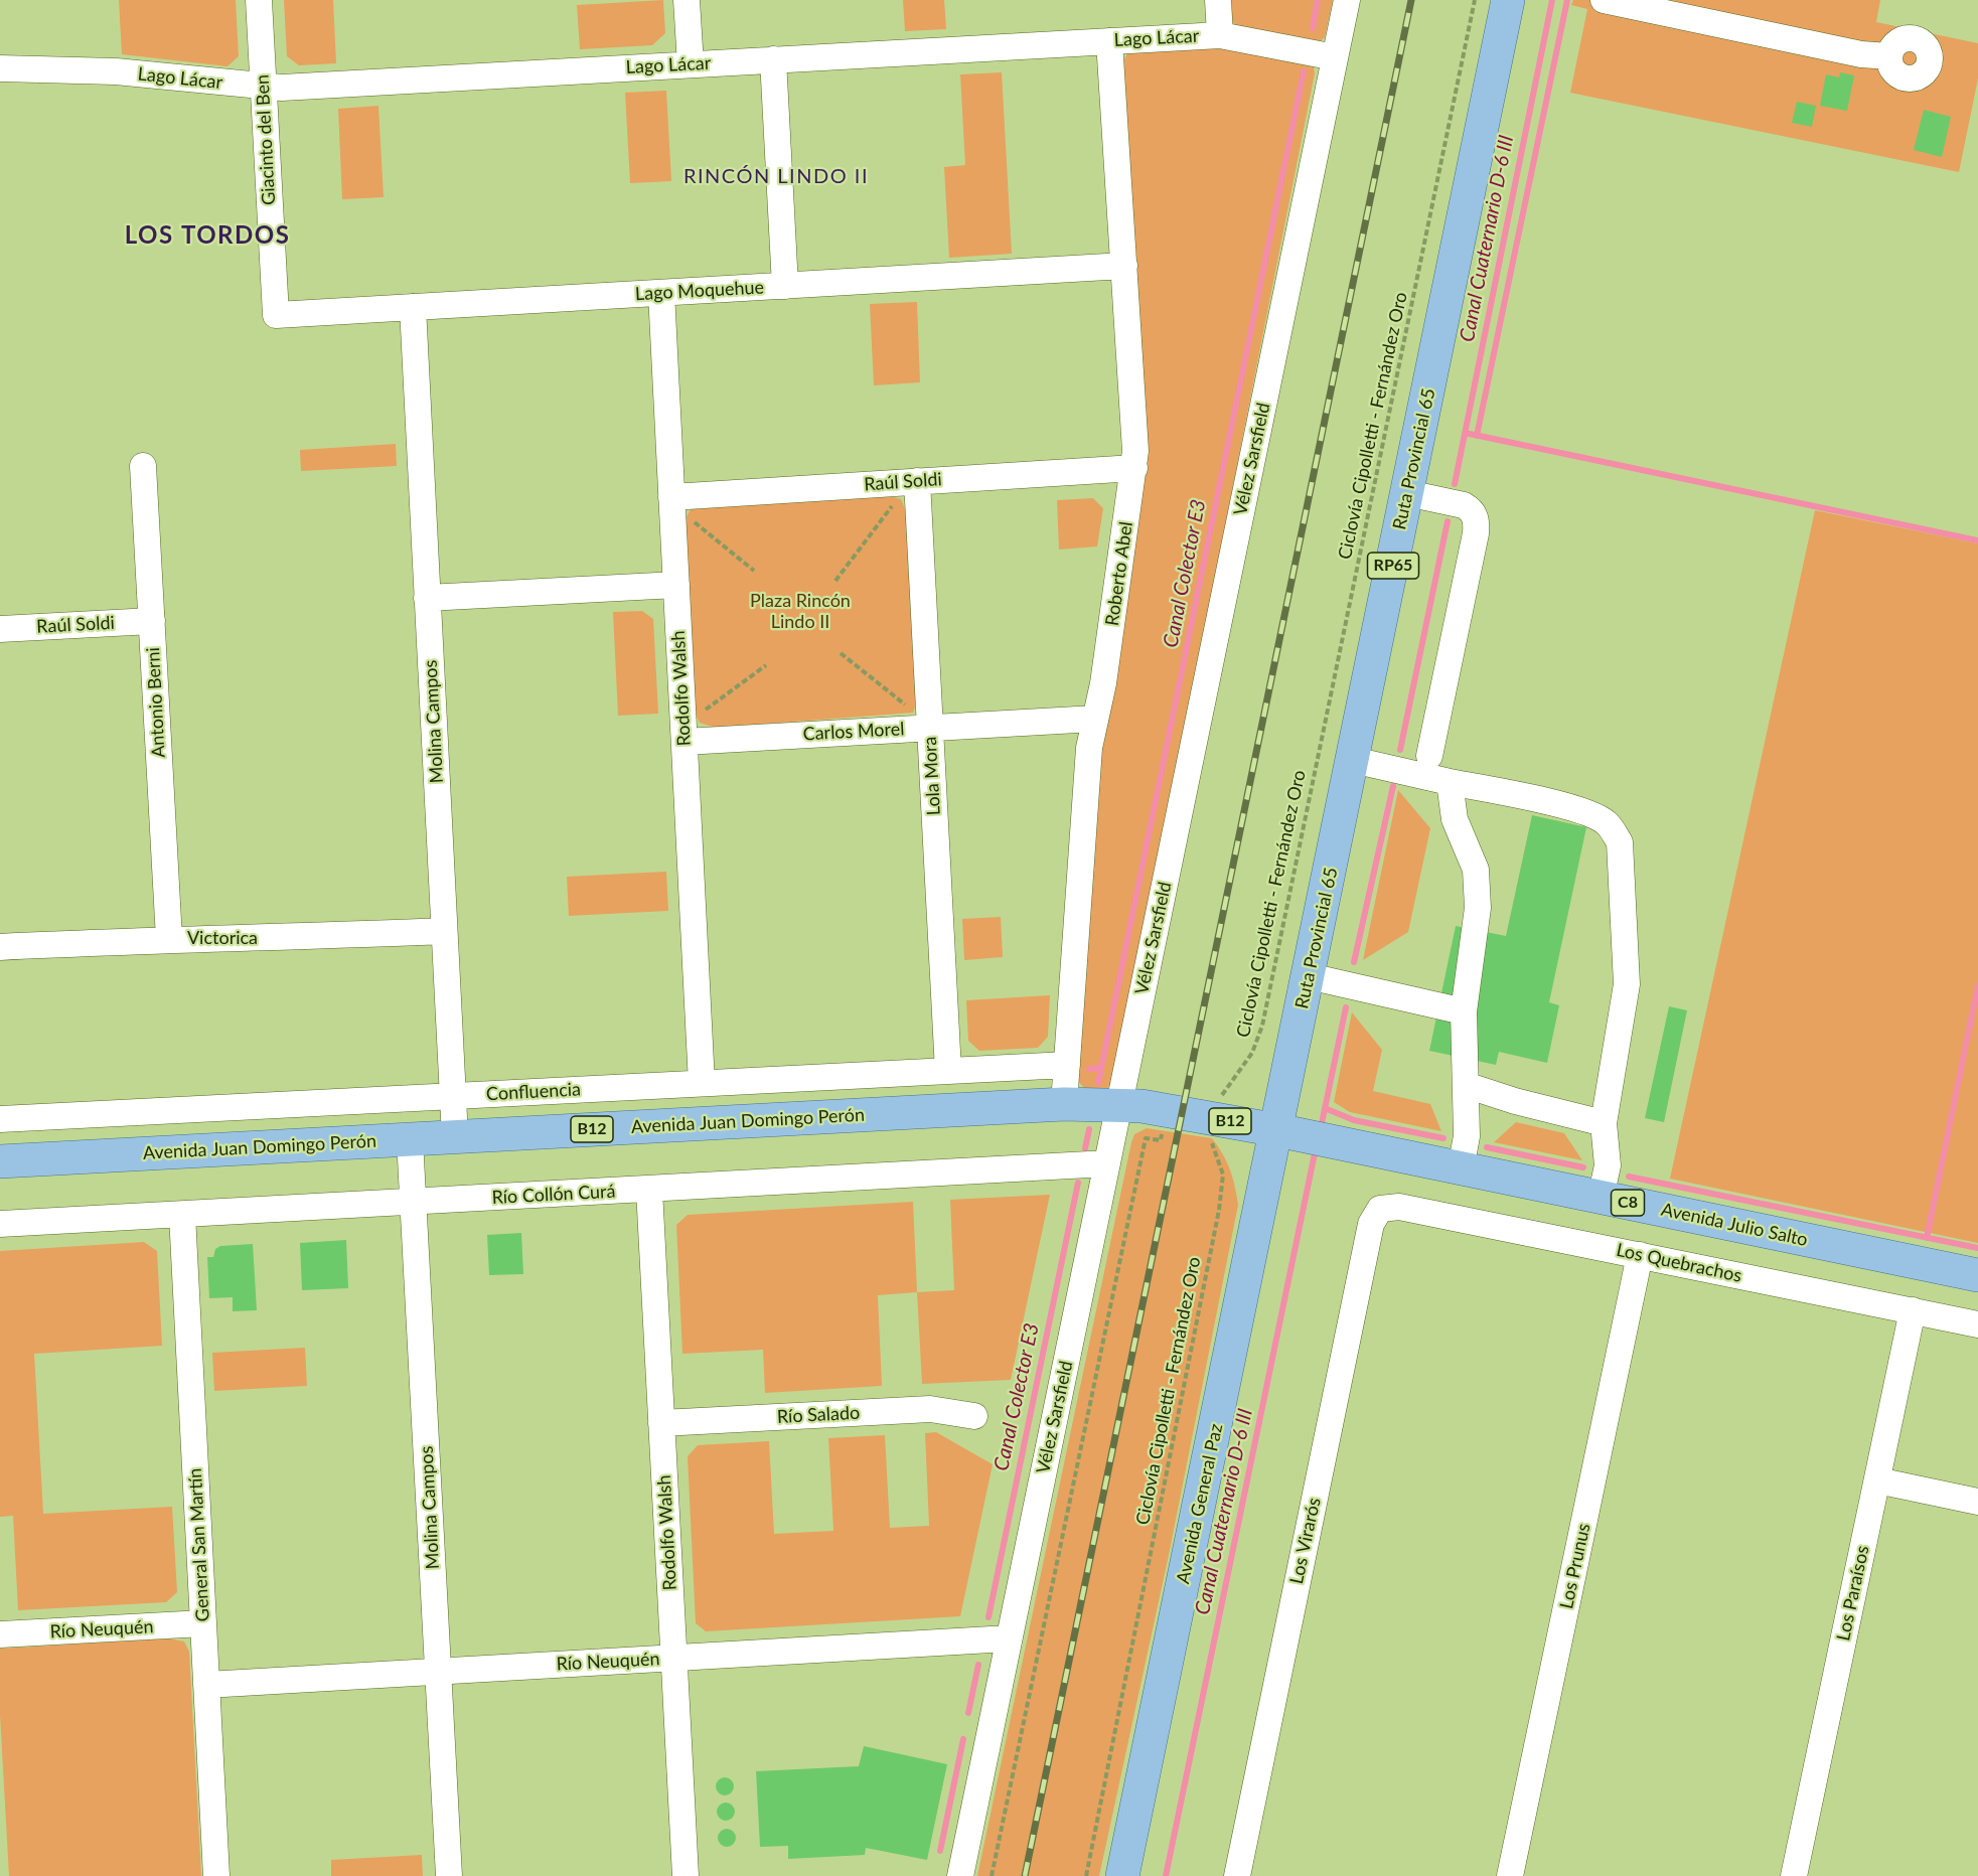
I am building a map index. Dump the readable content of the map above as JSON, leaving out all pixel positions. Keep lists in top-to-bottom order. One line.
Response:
{"streets":{"main road":["Ruta Provincial 65","RP65","Avenida Juan Domingo Perón","B12","C8","Avenida Julio Salto","Avenida General Paz"],"street":["Lago Lácar","Giacinto del Ben","Lago Moquehue","Vélez Sarsfield","Raúl Soldi","Roberto Abel","Rodolfo Walsh","Antonio Berni","Molina Campos","Carlos Morel","Lola Mora","Victorica","Confluencia","Río Collón Curá","Los Quebrachos","Río Salado","Los Virarós","General San Martín","Los Prunus","Los Paraísos","Río Neuquén"],"path":["Ciclovía Cipolletti - Fernández Oro"]},"crossings":[["Lago Lácar","Giacinto del Ben"],["Lago Lácar","Vélez Sarsfield"],["Lago Lácar","Roberto Abel"],["Giacinto del Ben","Lago Moquehue"],["Lago Moquehue","Roberto Abel"],["Lago Moquehue","Rodolfo Walsh"],["Lago Moquehue","Molina Campos"],["Ciclovía Cipolletti - Fernández Oro","Avenida Juan Domingo Perón"],["Vélez Sarsfield","Avenida Juan Domingo Perón"],["Vélez Sarsfield","Río Collón Curá"],["Vélez Sarsfield","Río Neuquén"],["Ruta Provincial 65","Avenida Juan Domingo Perón"],["Ruta Provincial 65","Avenida Julio Salto"],["Ruta Provincial 65","Avenida General Paz"],["Raúl Soldi","Roberto Abel"],["Raúl Soldi","Rodolfo Walsh"],["Raúl Soldi","Antonio Berni"],["Raúl Soldi","Lola Mora"],["Roberto Abel","Carlos Morel"],["Roberto Abel","Confluencia"],["Roberto Abel","Avenida Juan Domingo Perón"],["Rodolfo Walsh","Carlos Morel"],["Rodolfo Walsh","Confluencia"],["Rodolfo Walsh","Río Collón Curá"],["Rodolfo Walsh","Río Salado"],["Rodolfo Walsh","Río Neuquén"],["Antonio Berni","Victorica"],["Molina Campos","Victorica"],["Molina Campos","Confluencia"],["Molina Campos","Avenida Juan Domingo Perón"],["Molina Campos","Río Collón Curá"],["Molina Campos","Río Neuquén"],["Carlos Morel","Lola Mora"],["Lola Mora","Confluencia"],["Avenida Juan Domingo Perón","Avenida Julio Salto"],["Avenida Juan Domingo Perón","Avenida General Paz"],["Río Collón Curá","General San Martín"],["Avenida Julio Salto","Avenida General Paz"],["Los Quebrachos","Los Virarós"],["Los Quebrachos","Los Prunus"],["Los Quebrachos","Los Paraísos"],["General San Martín","Río Neuquén"]],"districts":["RINCÓN LINDO II","LOS TORDOS"],"water":["Canal Cuaternario D-6 III","Canal Colector E3"],"parks":["Plaza Rincón Lindo II"]}
